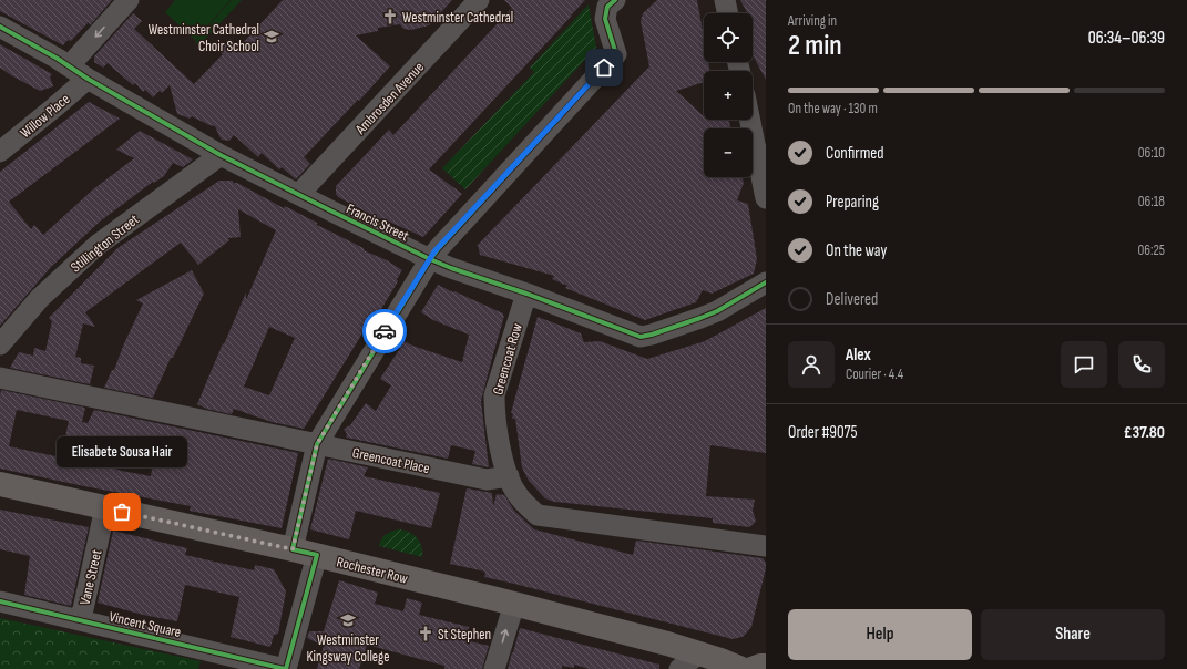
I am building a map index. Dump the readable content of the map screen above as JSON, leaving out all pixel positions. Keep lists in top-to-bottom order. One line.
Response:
{"streets":{"main road":["Rochester Row"],"street":["Ambrosden Avenue","Willow Place","Francis Street","Stillington Street","Greencoat Row","Greencoat Place","Vane Street","Vincent Square"]},"crossings":[["Ambrosden Avenue","Francis Street"],["Willow Place","Francis Street"],["Francis Street","Stillington Street"],["Francis Street","Greencoat Row"],["Greencoat Row","Greencoat Place"],["Rochester Row","Vane Street"],["Rochester Row","Vincent Square"],["Vane Street","Vincent Square"]],"places":{"church":["Westminster Cathedral","St Stephen"],"school or university":["Westminster Cathedral Choir School","Westminster Kingsway College"],"other":["Elisabete Sousa Hair"]},"page":{"heading":["2 min","Arriving in","06:34–06:39"],"panel":["Alex","Courier · 4.4","Order #9075","£37.80"],"map_buttons":["+","−"],"bar":"On the way · 130 m","list":[["Confirmed","06:10"],["Preparing","06:18"],["On the way","06:25"],"Delivered"],"bubble":"Elisabete Sousa Hair","buttons":["Help","Share"]}}
